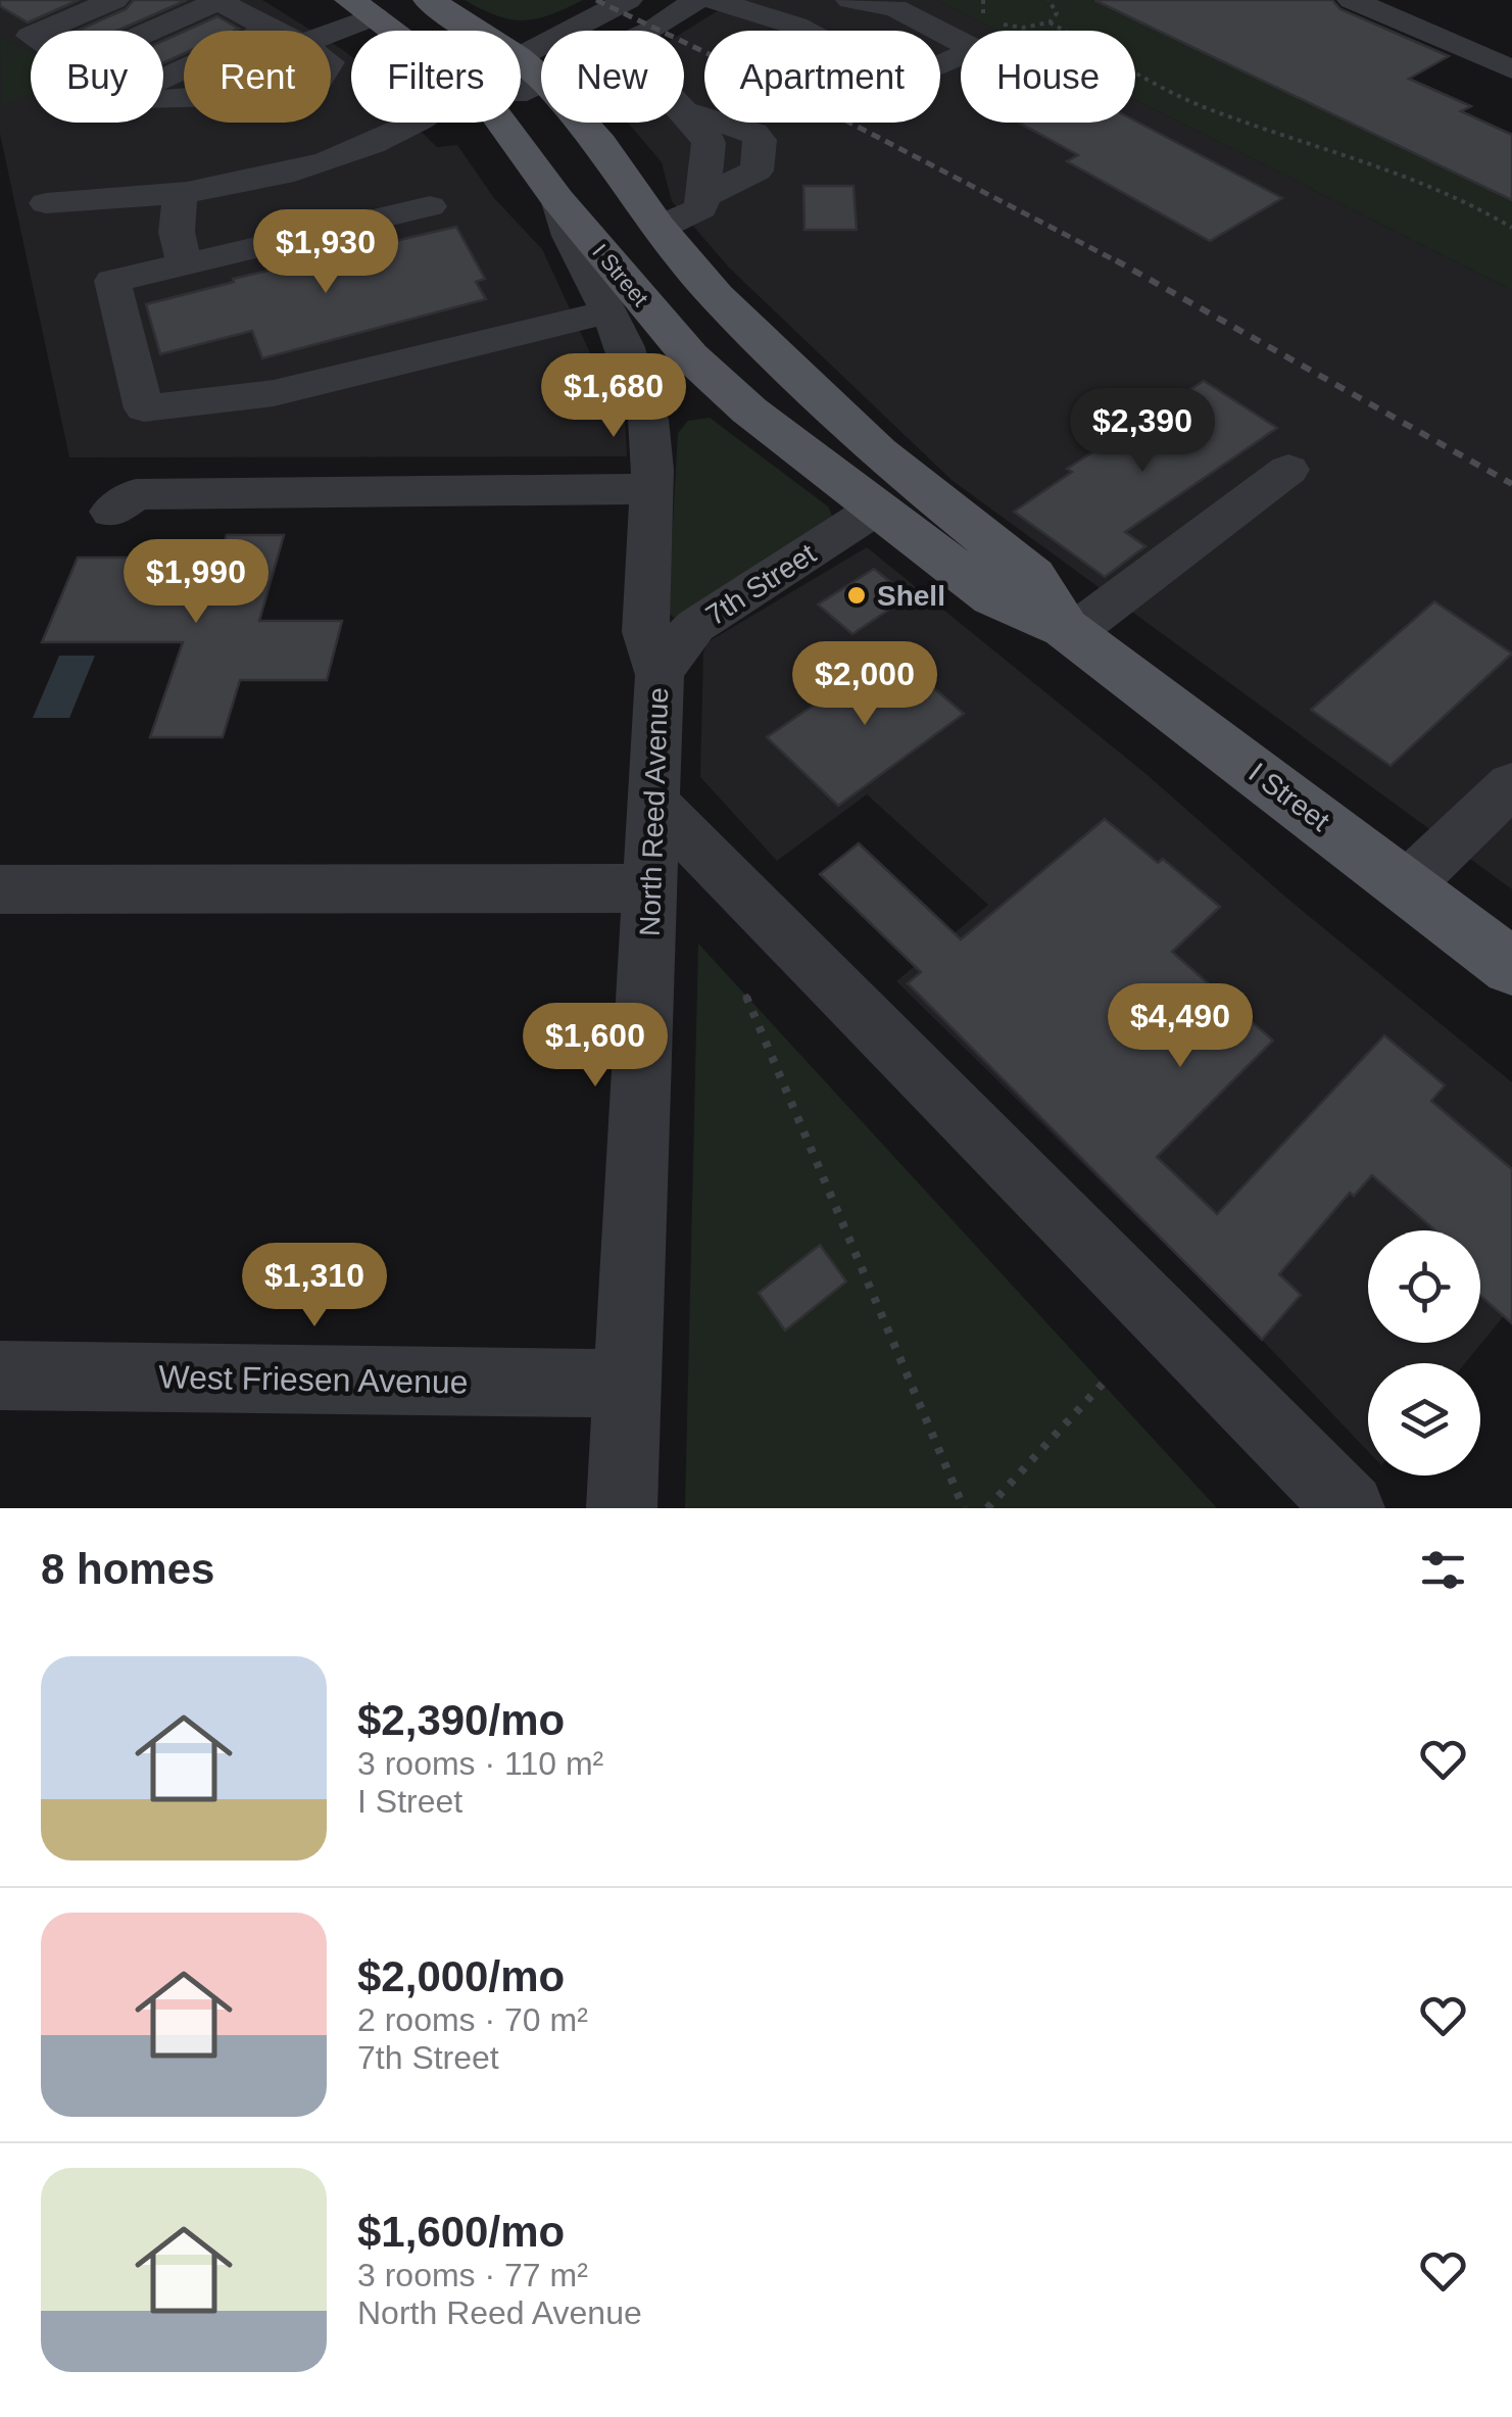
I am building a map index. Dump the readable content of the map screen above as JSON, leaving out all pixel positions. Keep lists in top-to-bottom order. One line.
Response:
{"streets":{"main road":["I Street"],"street":["7th Street","North Reed Avenue","West Friesen Avenue"]},"crossings":[["I Street","7th Street"],["I Street","North Reed Avenue"],["7th Street","North Reed Avenue"],["North Reed Avenue","West Friesen Avenue"]],"places":["Shell"],"page":{"chip":["Buy","Rent","Filters","New","Apartment","House"],"price":["$1,930","$1,680","$2,390","$1,990","$2,000","$4,490","$1,600","$1,310"],"heading":"8 homes","list":[{"name":"$2,390/mo","note":"3 rooms · 110 m² · I Street"},{"name":"$2,000/mo","note":"2 rooms · 70 m² · 7th Street"},{"name":"$1,600/mo","note":"3 rooms · 77 m² · North Reed Avenue"}]}}
